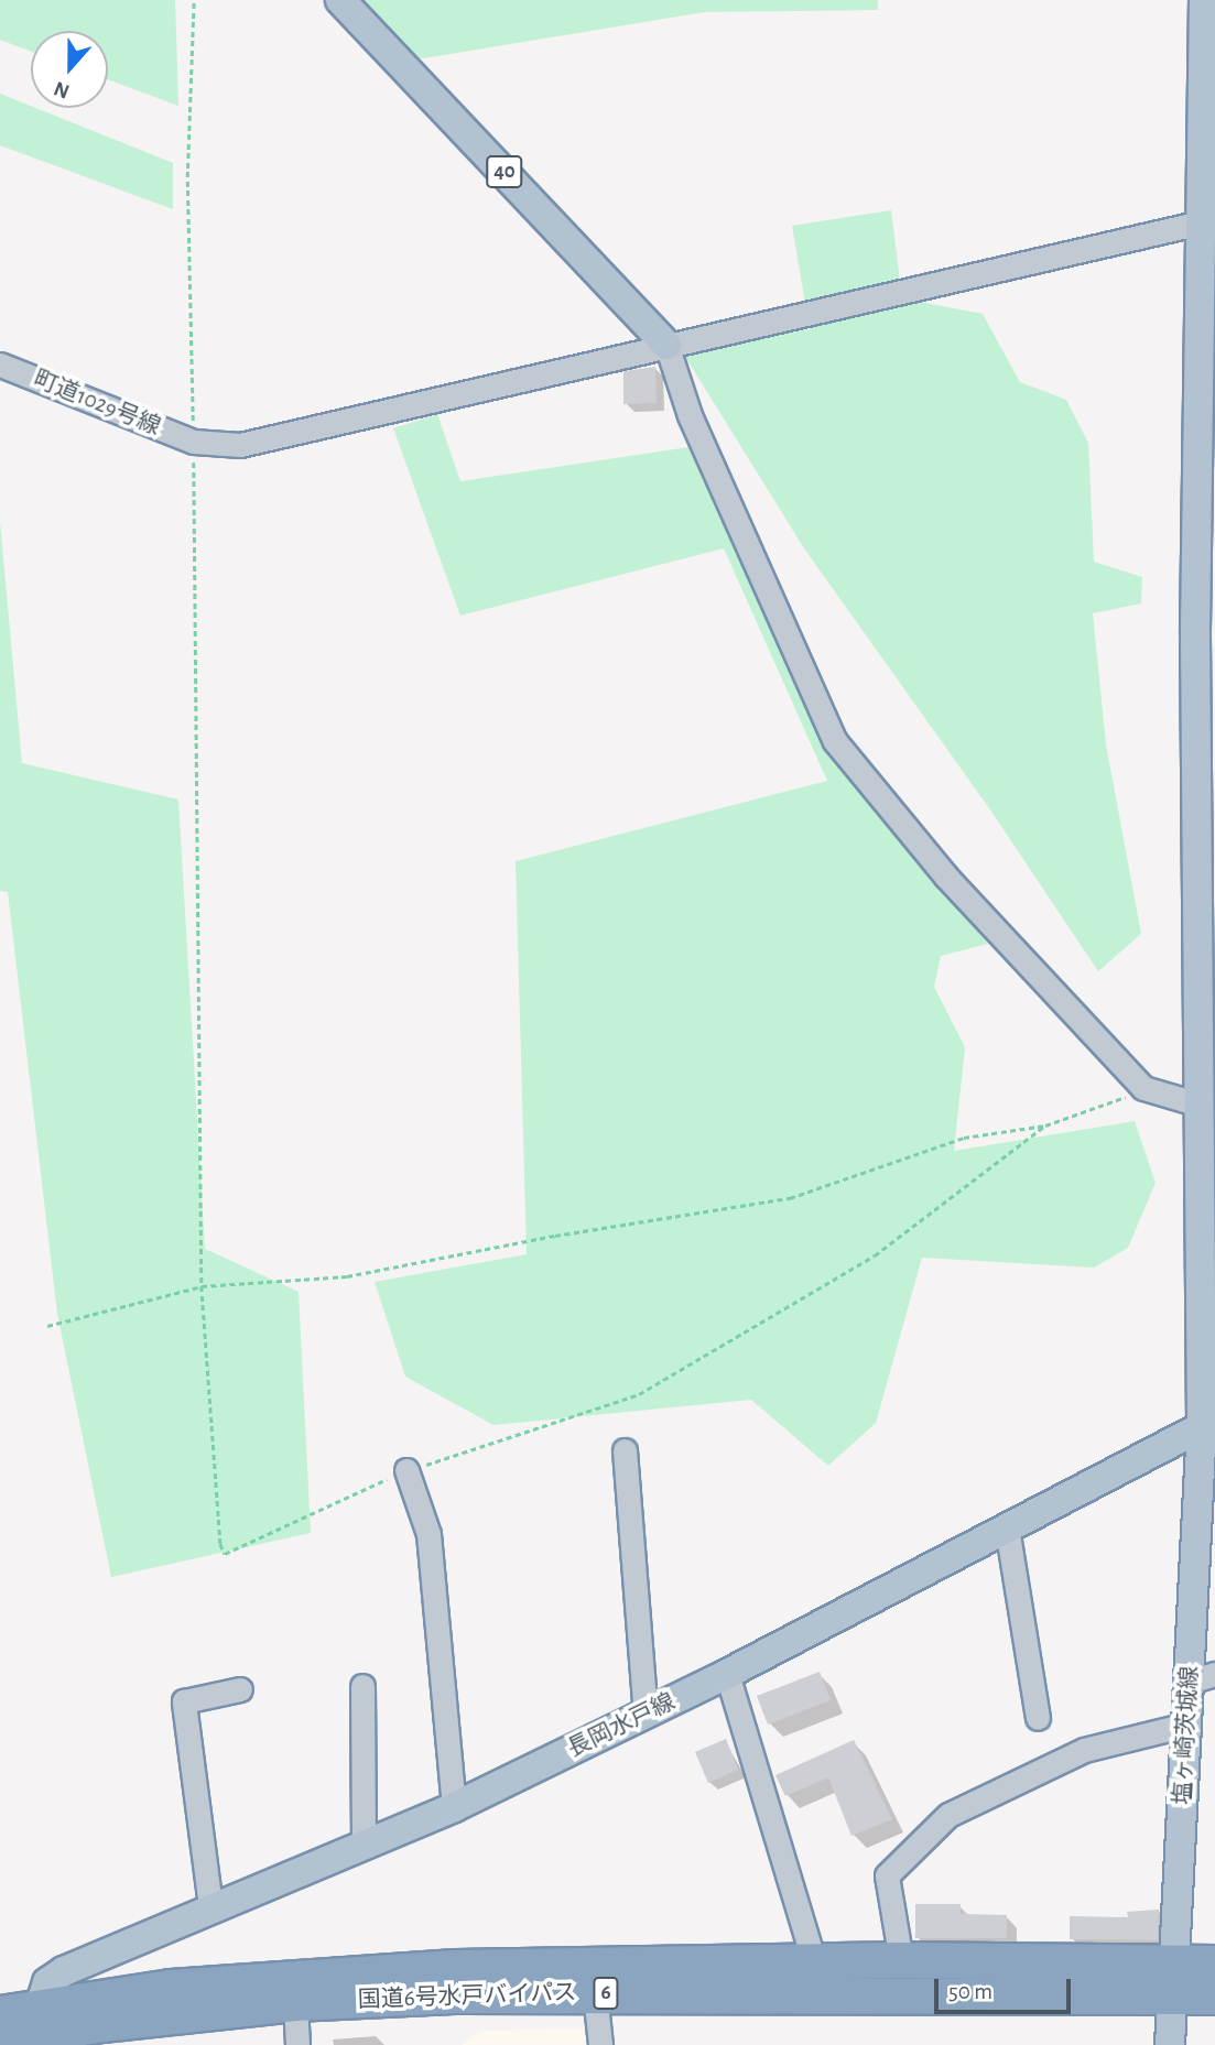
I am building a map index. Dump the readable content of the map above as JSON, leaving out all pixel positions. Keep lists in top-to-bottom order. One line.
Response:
{"streets":{"highway":["6","国道6号水戸バイパス"],"main road":["40","長岡水戸線","塩ヶ崎茨城線"],"street":["町道1029号線"]},"crossings":[["長岡水戸線","塩ヶ崎茨城線"],["長岡水戸線","国道6号水戸バイパス"],["塩ヶ崎茨城線","国道6号水戸バイパス"]],"scale_bar":"50 m","north":"bottom"}
